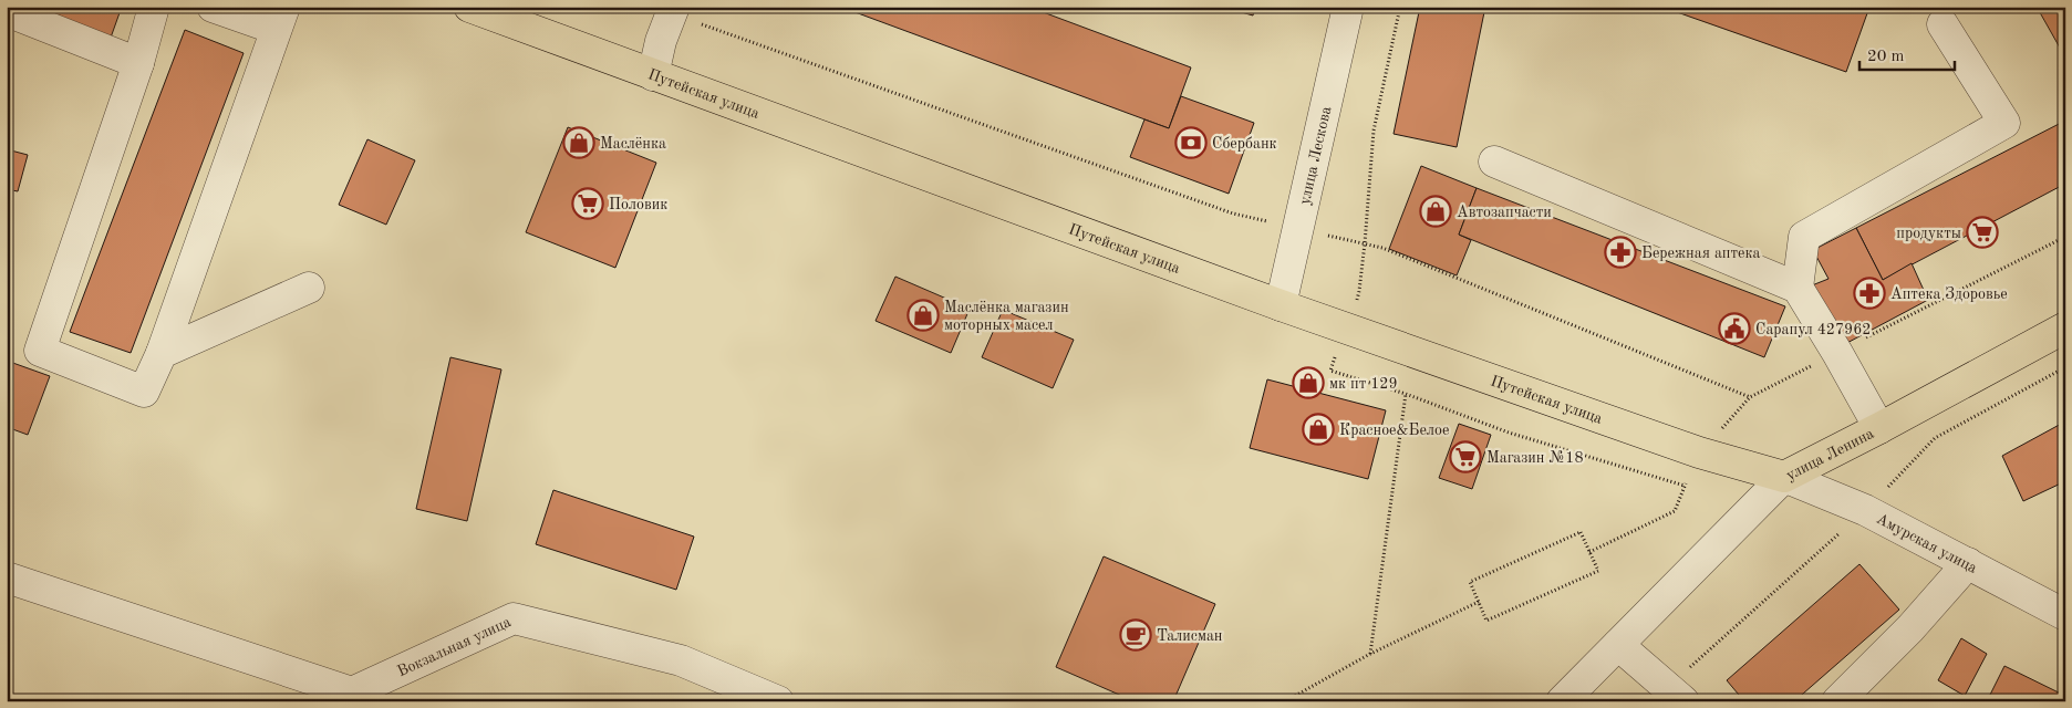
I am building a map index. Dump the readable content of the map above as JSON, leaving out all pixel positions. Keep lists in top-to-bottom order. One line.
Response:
{"streets":{"main road":["Путейская улица","улица Ленина"],"street":["улица Лескова","Амурская улица","Вокзальная улица"]},"crossings":[["Путейская улица","улица Лескова"],["Путейская улица","улица Ленина"],["Путейская улица","Амурская улица"],["улица Ленина","Амурская улица"]],"places":{"shop":["Маслёнка","Автозапчасти","Маслёнка магазин моторных масел","мк пт 129","Красное&Белое"],"bank":["Сбербанк"],"supermarket":["Половик","продукты","Магазин №18"],"pharmacy":["Бережная аптека","Аптека Здоровье"],"public building":["Сарапул 427962"],"cafe":["Талисман"]},"scale_bar":"20 m"}
